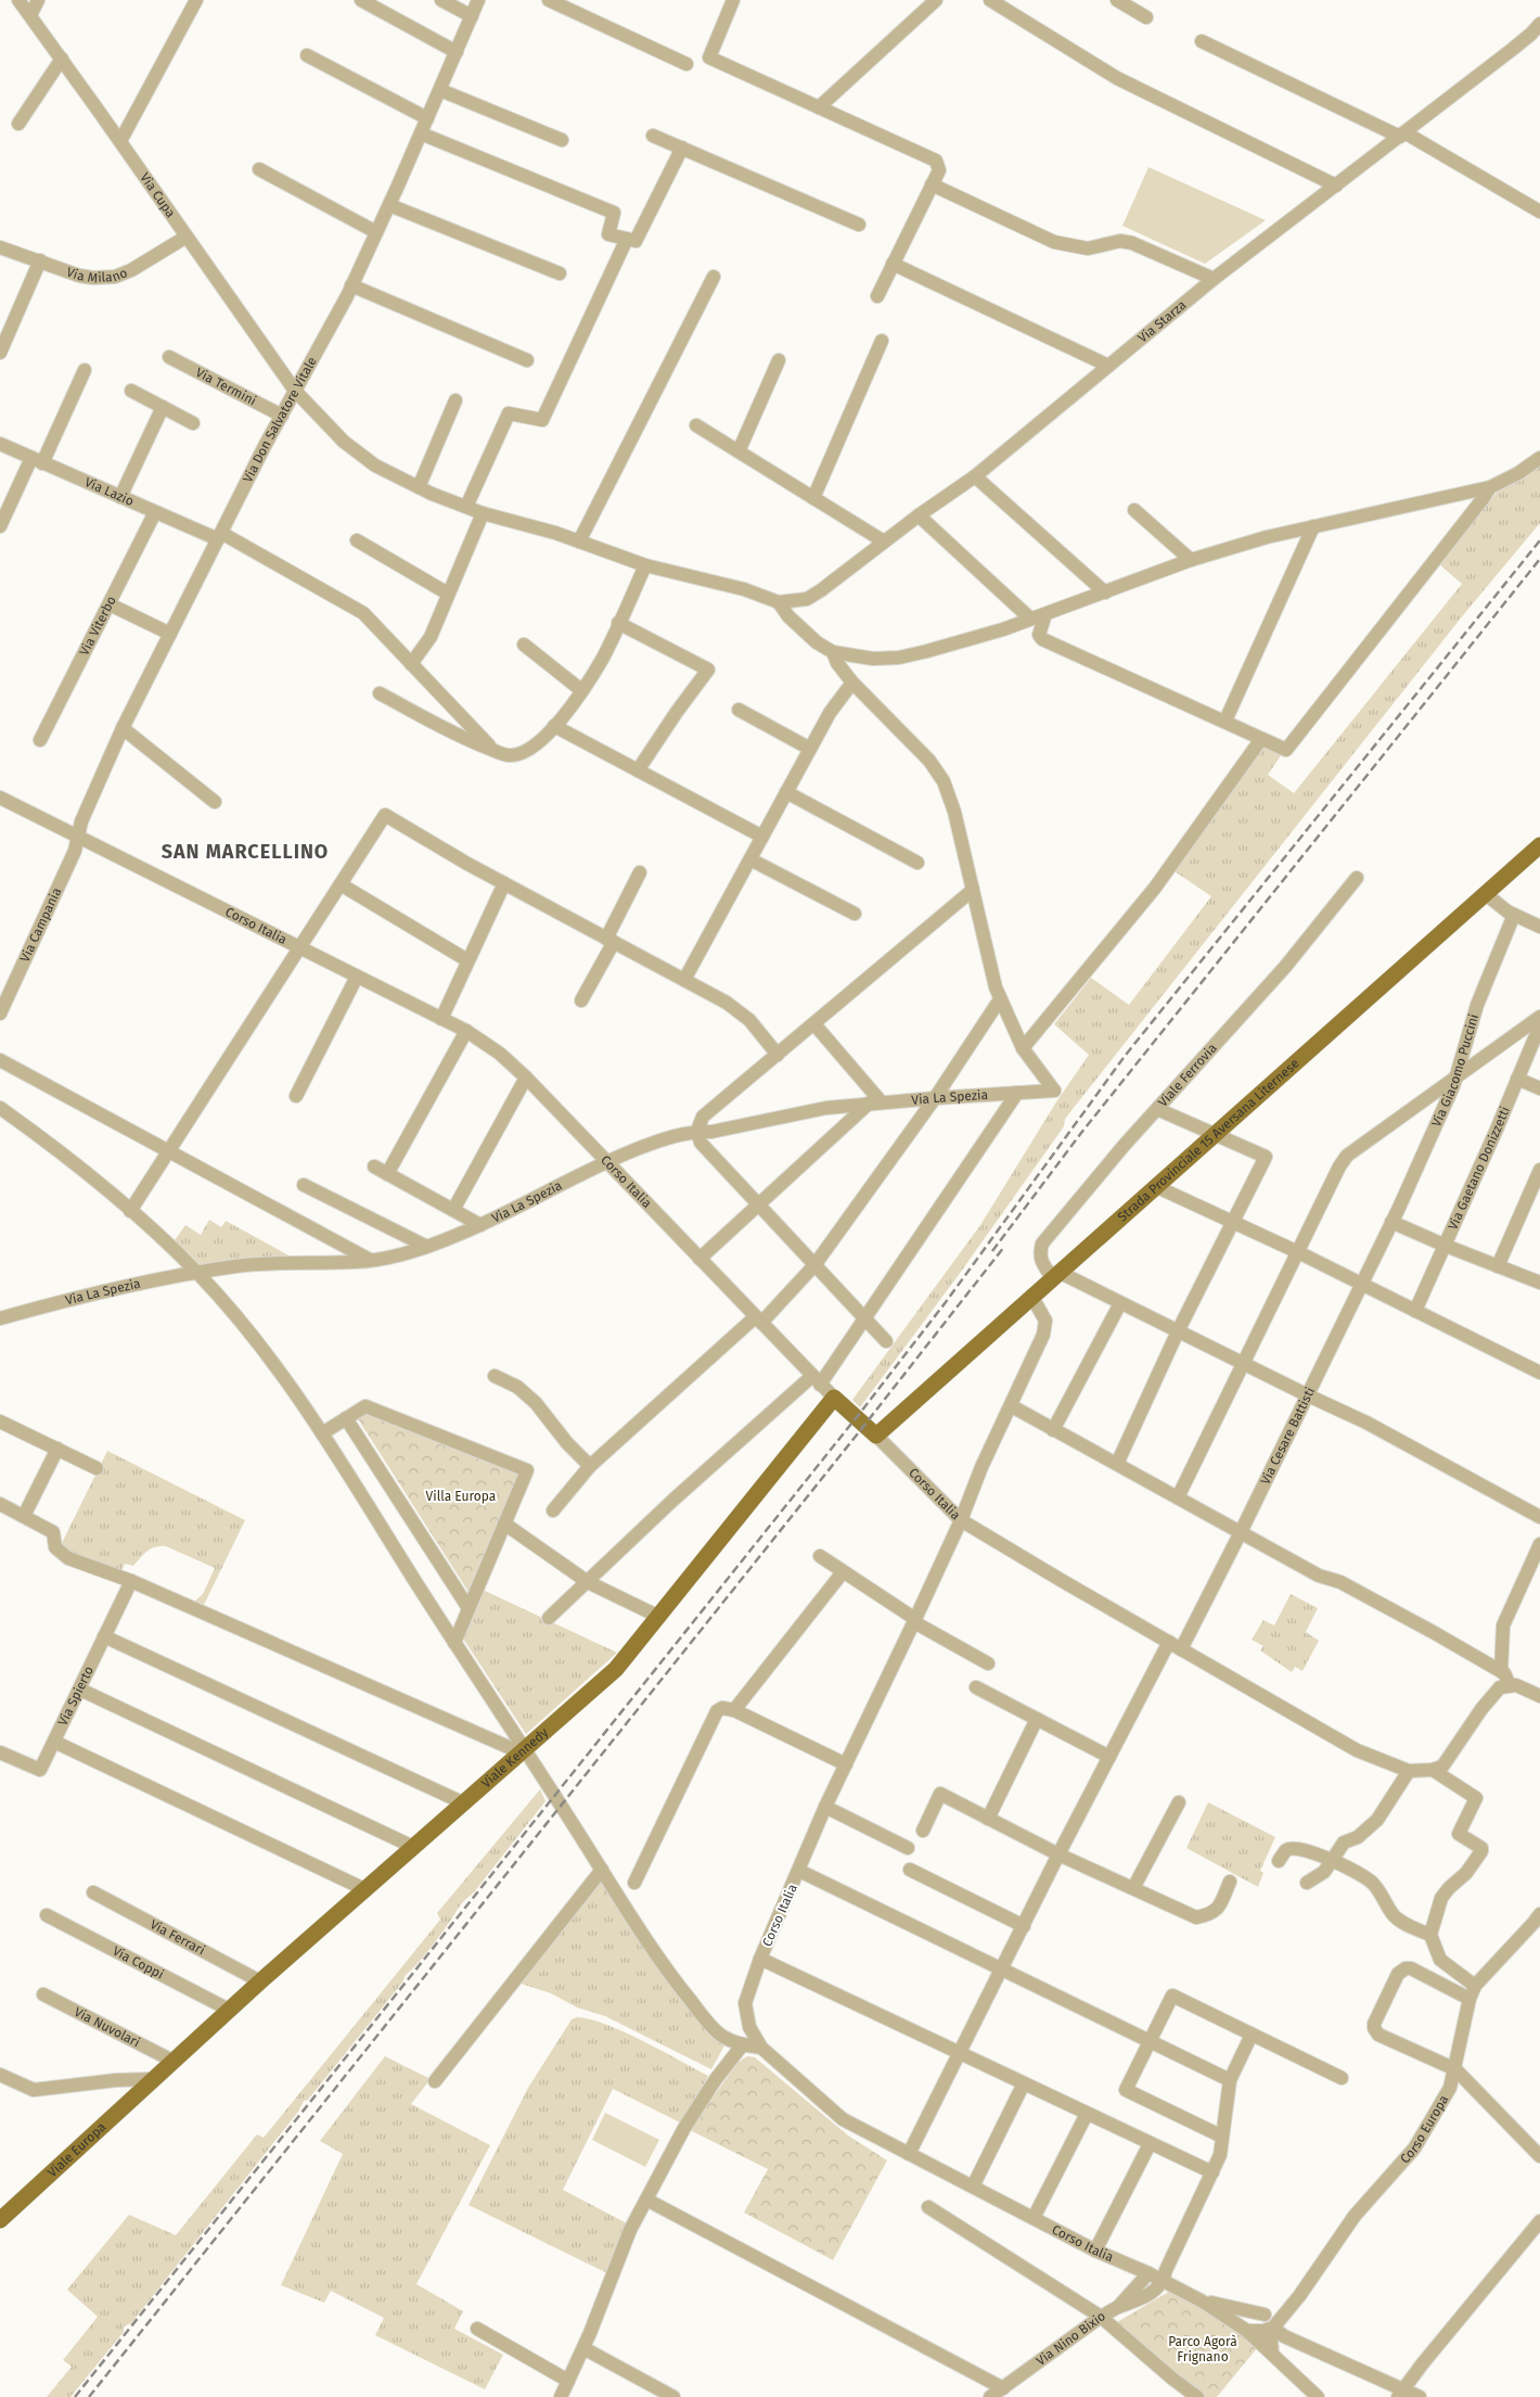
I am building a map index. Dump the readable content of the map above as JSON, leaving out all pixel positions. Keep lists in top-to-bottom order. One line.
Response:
{"streets":{"main road":["Corso Italia","Strada Provinciale 15 Aversana Liternese","Viale Kennedy","Viale Europa"],"street":["Via Cupa","Via Milano","Via Starza","Via Termini","Via Don Salvatore Vitale","Via Lazio","Via Viterbo","Via Campania","Via Giacomo Puccini","Viale Ferrovia","Via La Spezia","Via Gaetano Donizzetti","Via Cesare Battisti","Via Spierto","Via Ferrari","Via Coppi","Via Nuvolari","Corso Europa","Via Nino Bixio"]},"crossings":[["Via Cupa","Via Milano"],["Via Cupa","Via Starza"],["Via Cupa","Via Don Salvatore Vitale"],["Via Termini","Via Don Salvatore Vitale"],["Via Don Salvatore Vitale","Via Lazio"],["Via Don Salvatore Vitale","Via Campania"],["Via Don Salvatore Vitale","Corso Italia"],["Via Lazio","Via Viterbo"],["Via Campania","Corso Italia"],["Corso Italia","Via La Spezia"],["Corso Italia","Strada Provinciale 15 Aversana Liternese"],["Corso Italia","Via Cesare Battisti"],["Corso Italia","Viale Kennedy"],["Corso Italia","Via Nino Bixio"],["Via Giacomo Puccini","Via Cesare Battisti"],["Viale Ferrovia","Strada Provinciale 15 Aversana Liternese"],["Viale Kennedy","Via Ferrari"],["Viale Kennedy","Via Coppi"],["Viale Kennedy","Via Nuvolari"],["Viale Kennedy","Viale Europa"]],"districts":["SAN MARCELLINO"],"parks":["Villa Europa","Parco Agorà Frignano"]}
